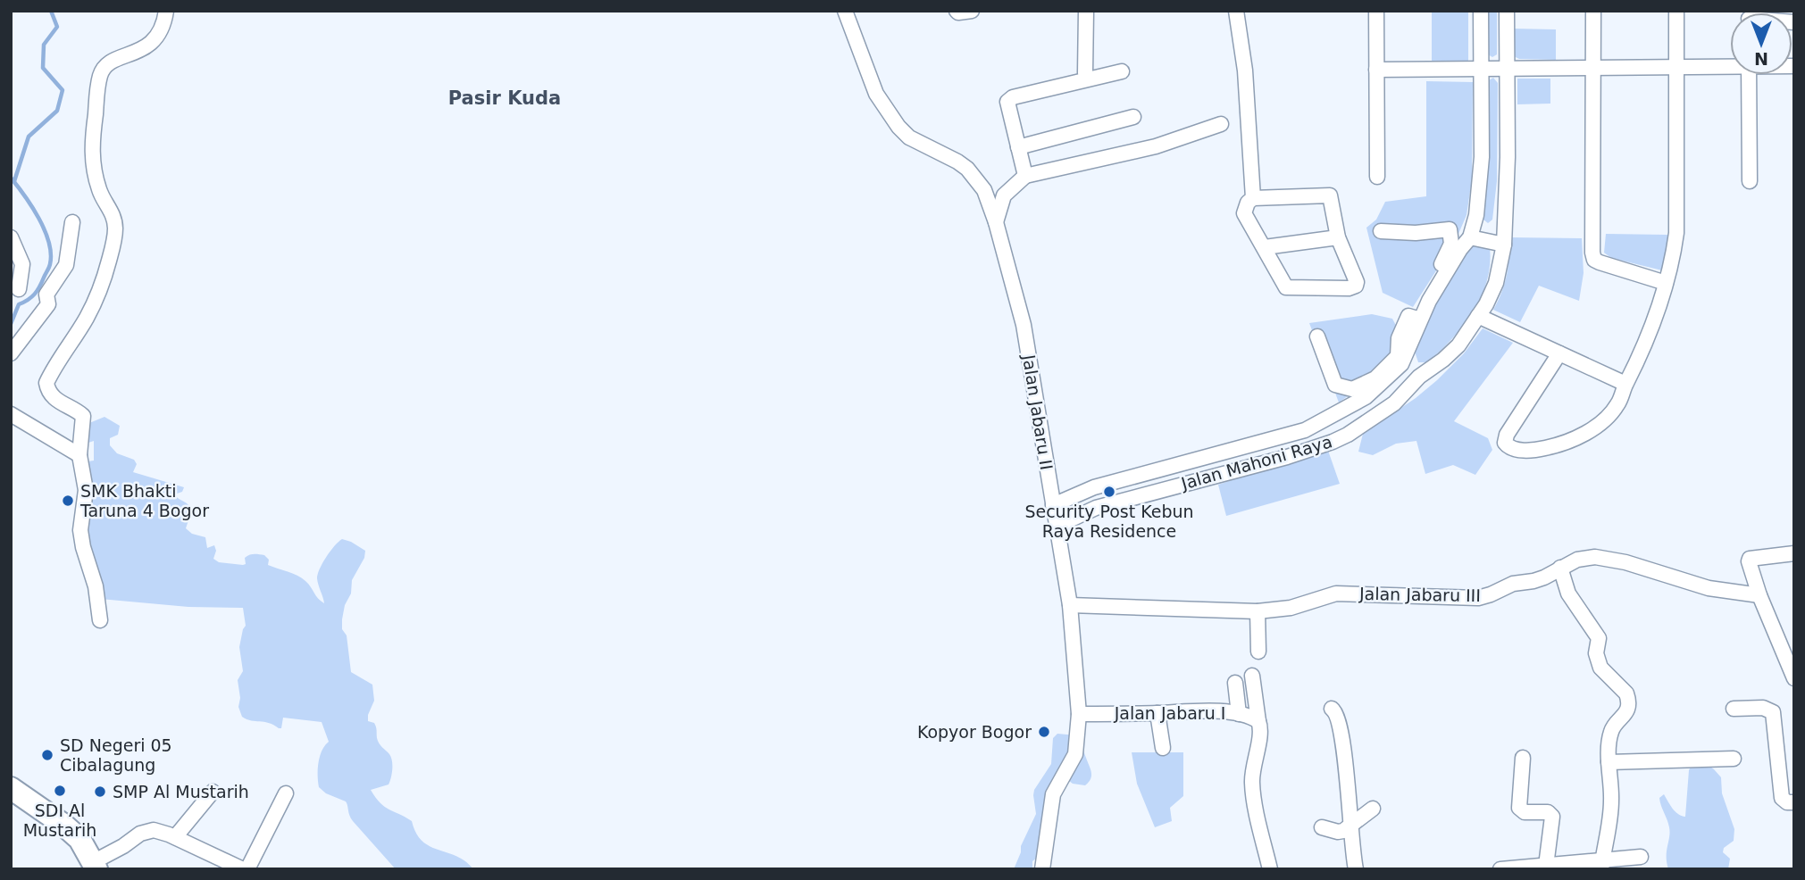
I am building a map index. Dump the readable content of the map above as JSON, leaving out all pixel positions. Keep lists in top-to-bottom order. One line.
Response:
{"streets":{"street":["Jalan Jabaru II","Jalan Mahoni Raya","Jalan Jabaru III","Jalan Jabaru I"]},"crossings":[["Jalan Jabaru II","Jalan Mahoni Raya"],["Jalan Jabaru II","Jalan Jabaru III"],["Jalan Jabaru II","Jalan Jabaru I"]],"districts":["Pasir Kuda"],"places":["Security Post Kebun Raya Residence","SMK Bhakti Taruna 4 Bogor","Kopyor Bogor","SD Negeri 05 Cibalagung","SDI Al Mustarih","SMP Al Mustarih"],"north":"bottom"}
